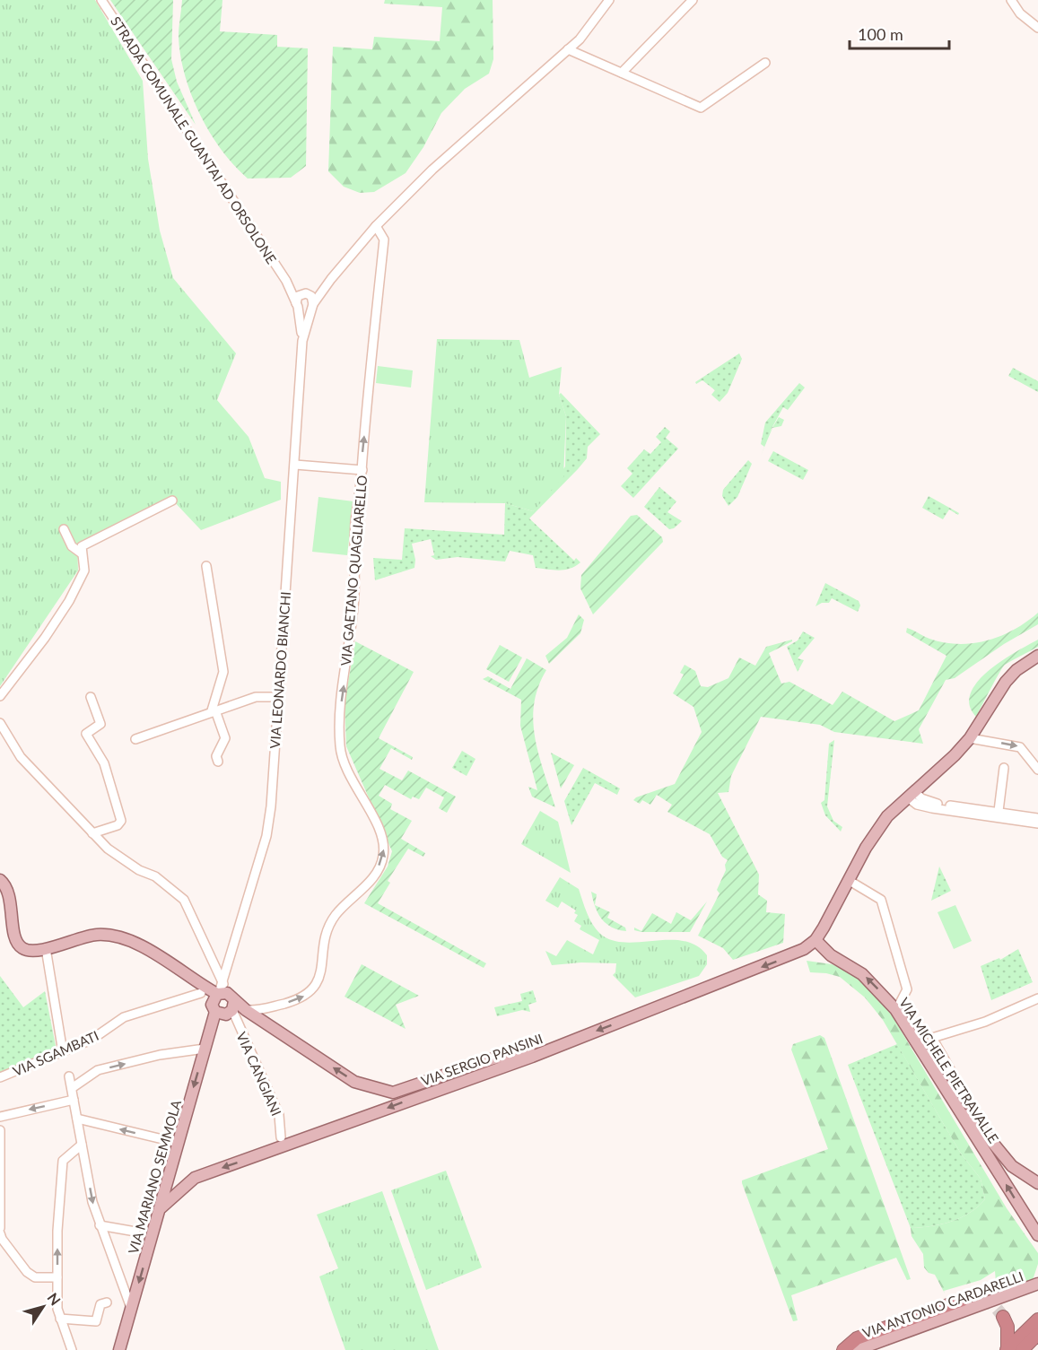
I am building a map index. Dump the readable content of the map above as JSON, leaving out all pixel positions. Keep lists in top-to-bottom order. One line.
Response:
{"streets":{"main road":["VIA SERGIO PANSINI","VIA MICHELE PIETRAVALLE","VIA MARIANO SEMMOLA","VIA ANTONIO CARDARELLI"],"street":["STRADA COMUNALE GUANTAI AD ORSOLONE","VIA GAETANO QUAGLIARELLO","VIA LEONARDO BIANCHI","VIA SGAMBATI","VIA CANGIANI"]},"crossings":[["STRADA COMUNALE GUANTAI AD ORSOLONE","VIA LEONARDO BIANCHI"],["VIA SERGIO PANSINI","VIA MICHELE PIETRAVALLE"],["VIA SERGIO PANSINI","VIA MARIANO SEMMOLA"]],"one_way":["VIA GAETANO QUAGLIARELLO","VIA SERGIO PANSINI","VIA MARIANO SEMMOLA"],"scale_bar":"100 m","north":"top right"}
